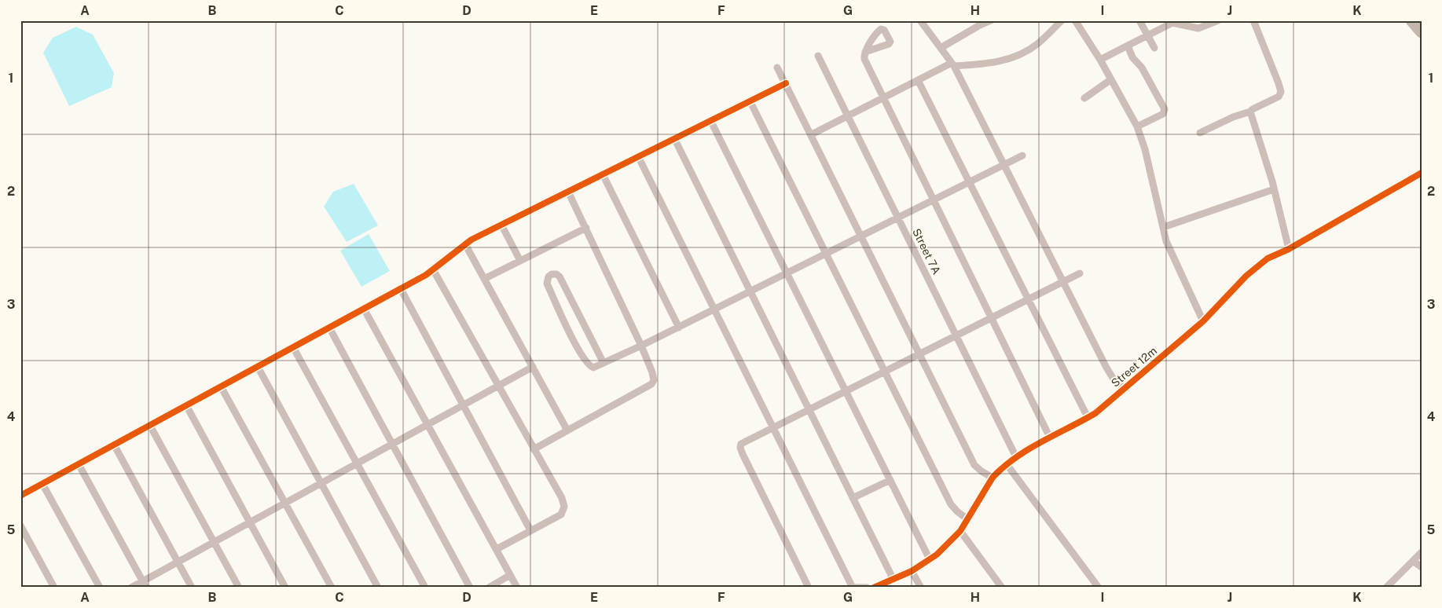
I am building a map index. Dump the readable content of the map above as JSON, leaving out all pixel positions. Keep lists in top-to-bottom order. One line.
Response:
{"streets":{"street":["Street 7A","Street 12m"]},"crossings":[["Street 7A","Street 12m"]],"grid":{"columns":["A","B","C","D","E","F","G","H","I","J","K"],"rows":["1","2","3","4","5"]}}
